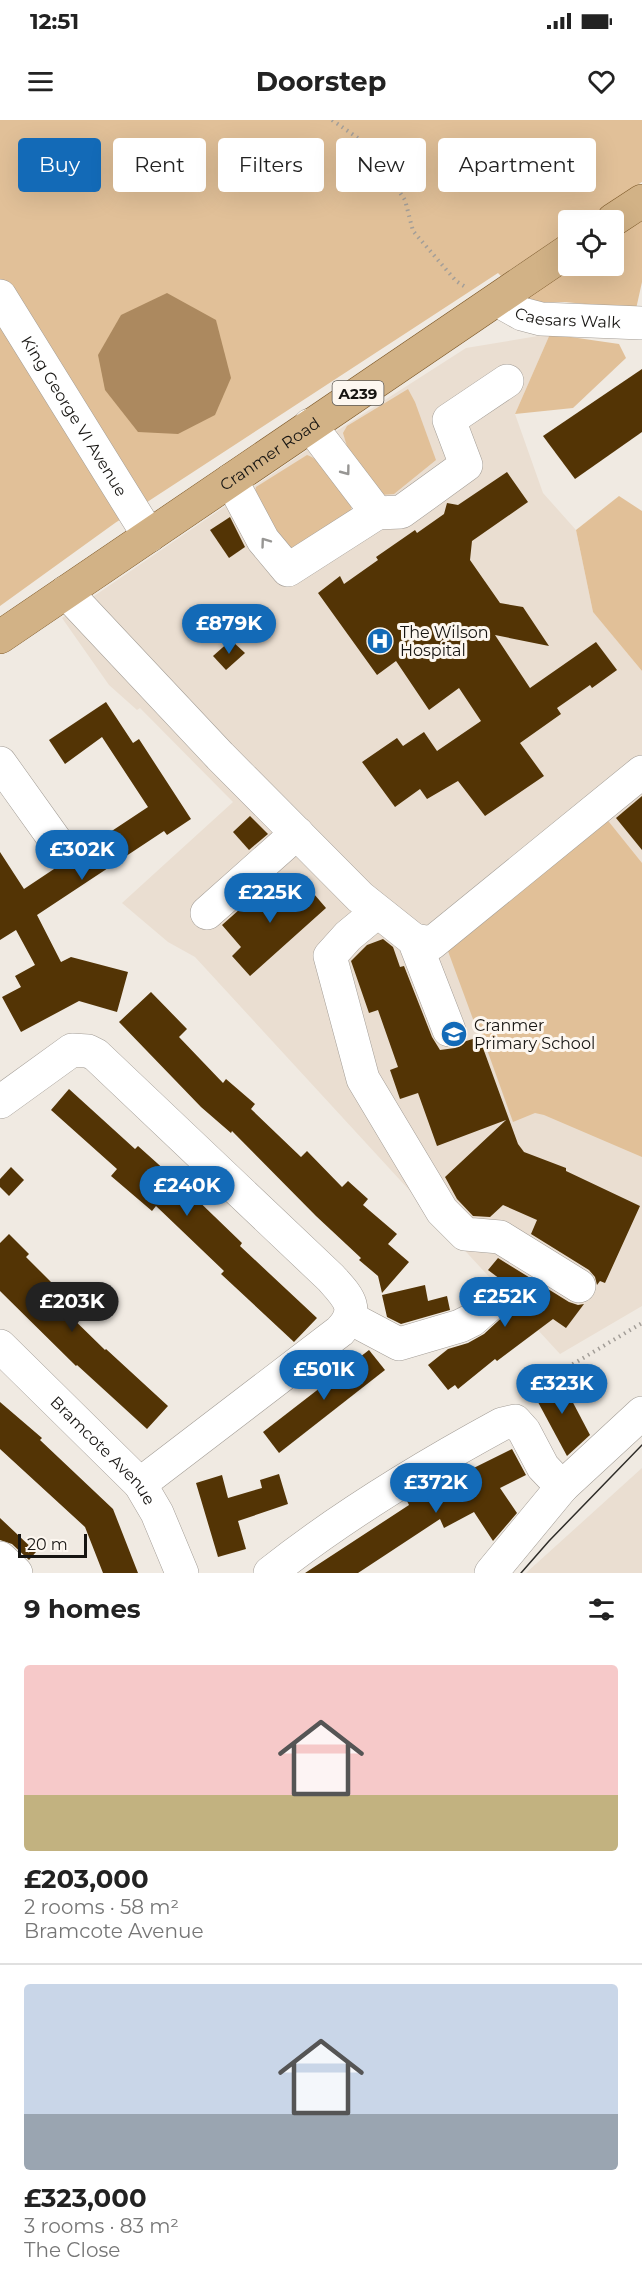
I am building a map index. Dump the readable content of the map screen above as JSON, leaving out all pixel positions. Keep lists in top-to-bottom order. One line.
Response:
{"streets":{"main road":["A239","Cranmer Road"],"street":["Caesars Walk","King George VI Avenue","Bramcote Avenue"]},"crossings":[["Caesars Walk","Cranmer Road"],["King George VI Avenue","Cranmer Road"]],"places":{"hospital":["The Wilson Hospital"],"school or university":["Cranmer Primary School"]},"scale_bar":"20 m","page":{"status":"12:51","header":"Doorstep","chip":["Buy","Rent","Filters","New","Apartment"],"price":["£879K","£302K","£225K","£240K","£252K","£203K","£501K","£323K","£372K"],"scale":"20 m","heading":"9 homes","list":[{"name":"£203,000","note":"2 rooms · 58 m² · Bramcote Avenue"},{"name":"£323,000","note":"3 rooms · 83 m² · The Close"}]}}
